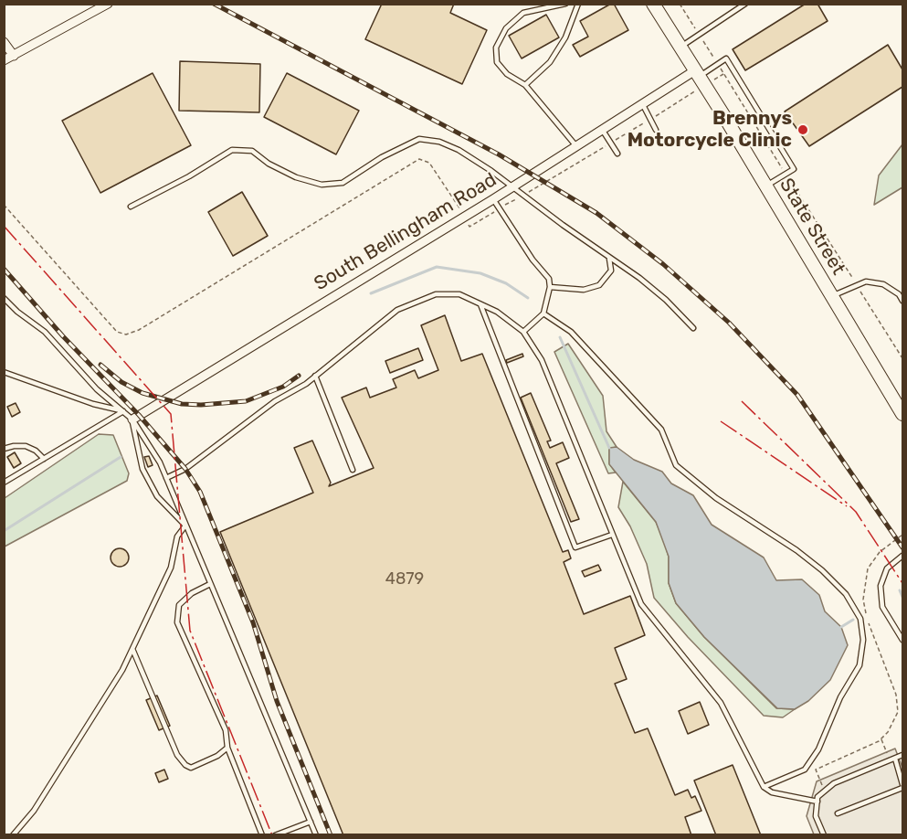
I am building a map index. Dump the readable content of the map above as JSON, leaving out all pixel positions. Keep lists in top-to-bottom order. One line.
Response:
{"streets":{"main road":["State Street"],"street":["South Bellingham Road"]},"crossings":[["State Street","South Bellingham Road"]],"places":["Brennys Motorcycle Clinic"],"house_numbers":["4879"]}
